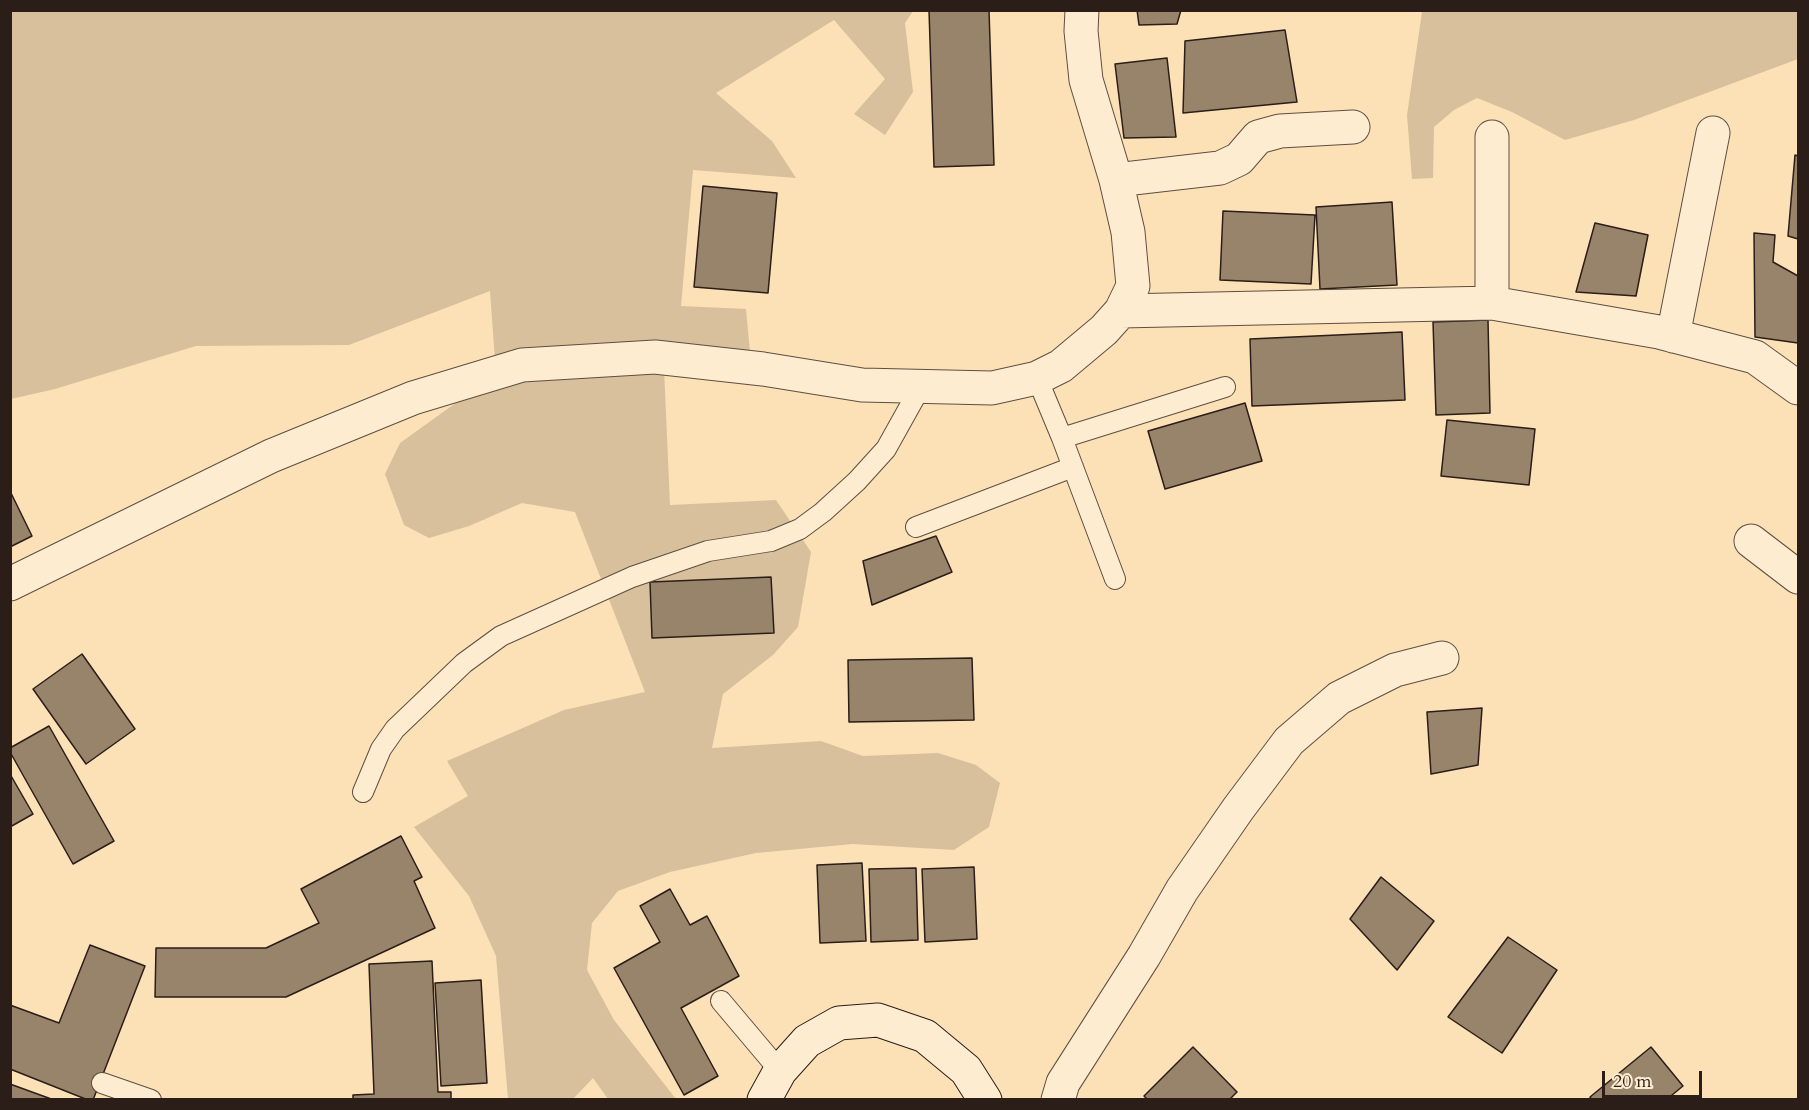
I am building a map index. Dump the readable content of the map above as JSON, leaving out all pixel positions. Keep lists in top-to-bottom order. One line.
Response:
{"scale_bar":"20 m"}
